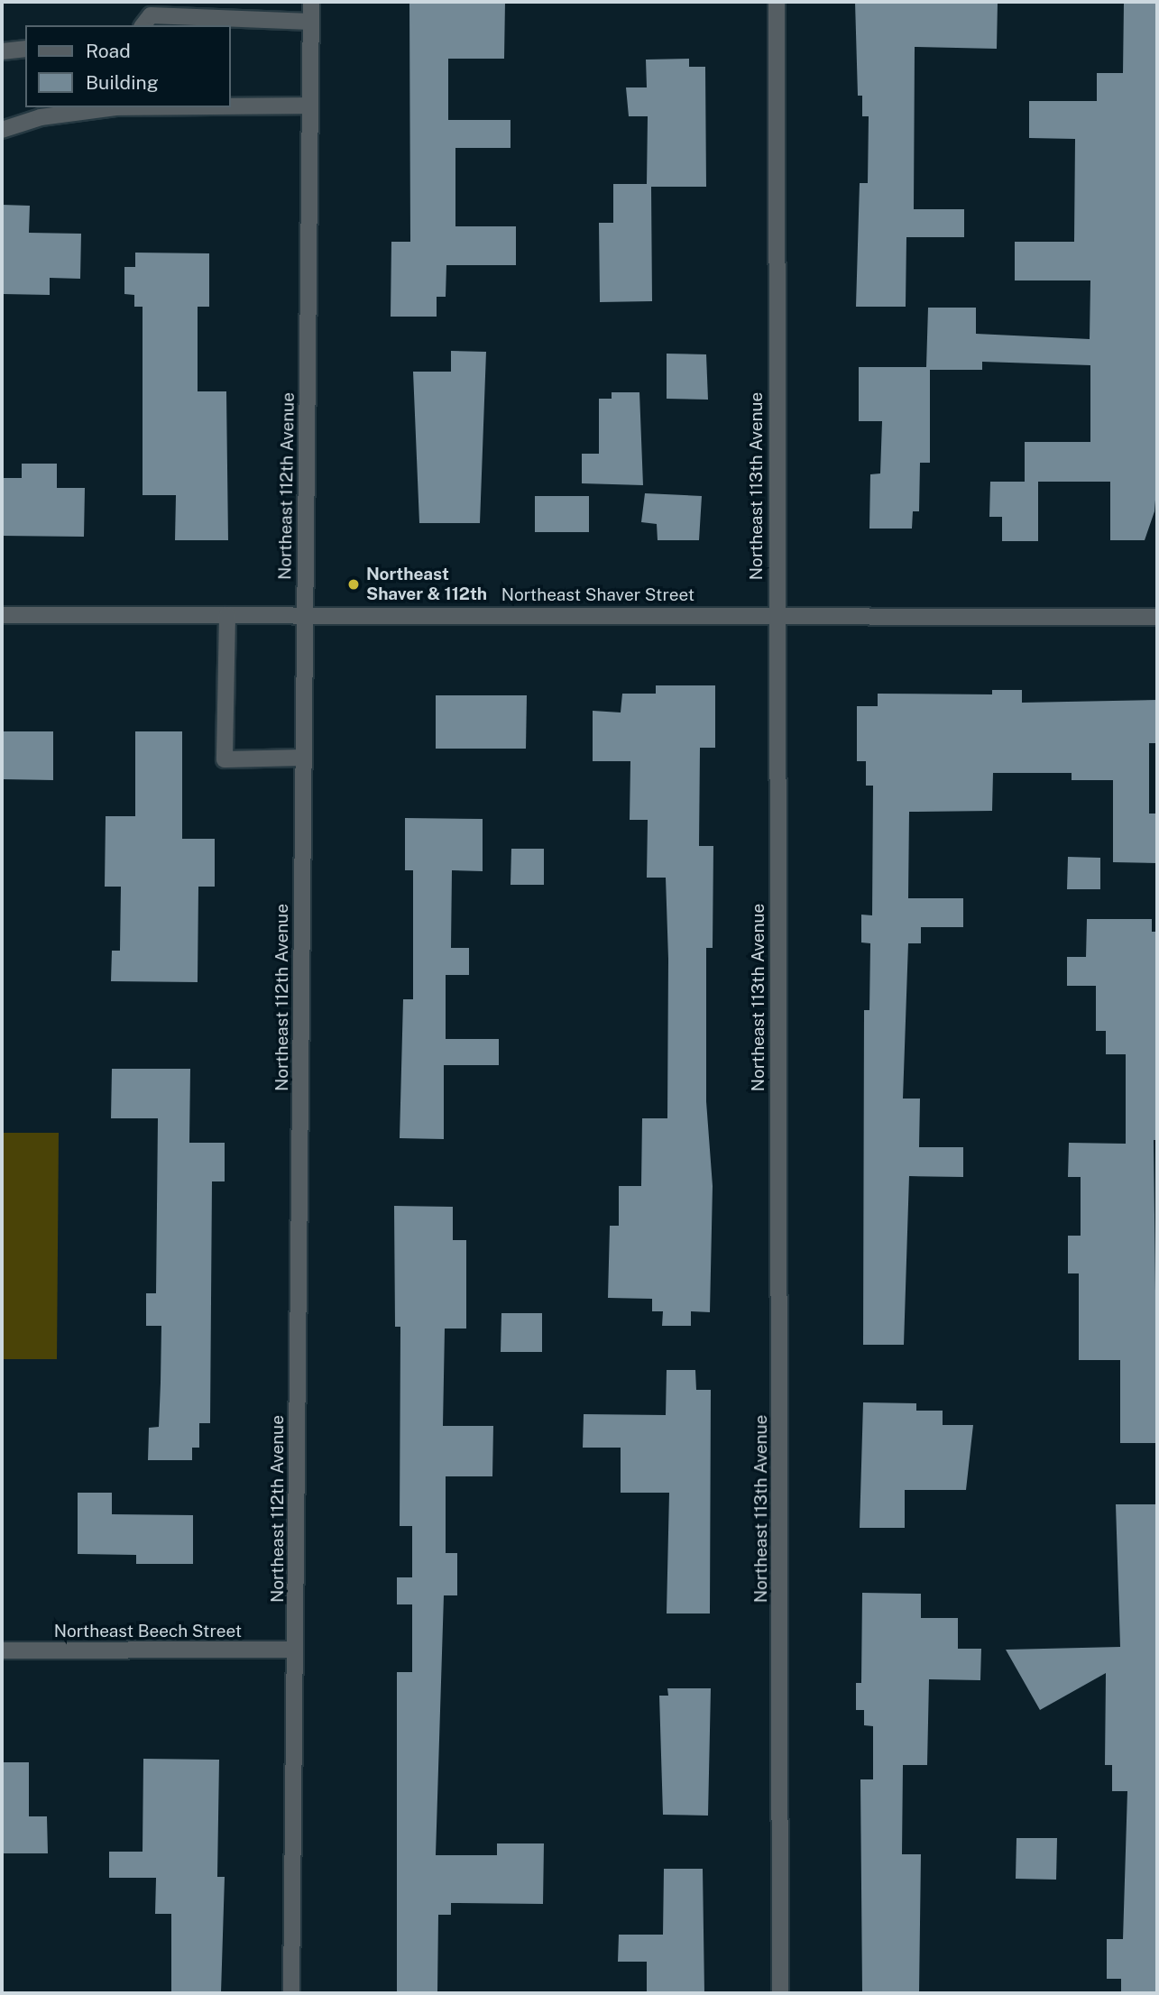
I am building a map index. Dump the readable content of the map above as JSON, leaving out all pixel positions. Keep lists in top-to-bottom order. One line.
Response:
{"streets":{"street":["Northeast 112th Avenue","Northeast 113th Avenue","Northeast Shaver Street","Northeast Beech Street"]},"crossings":[["Northeast 112th Avenue","Northeast Shaver Street"],["Northeast 112th Avenue","Northeast Beech Street"],["Northeast 113th Avenue","Northeast Shaver Street"]],"places":["Northeast Shaver & 112th"],"legend":["Road","Building"]}
